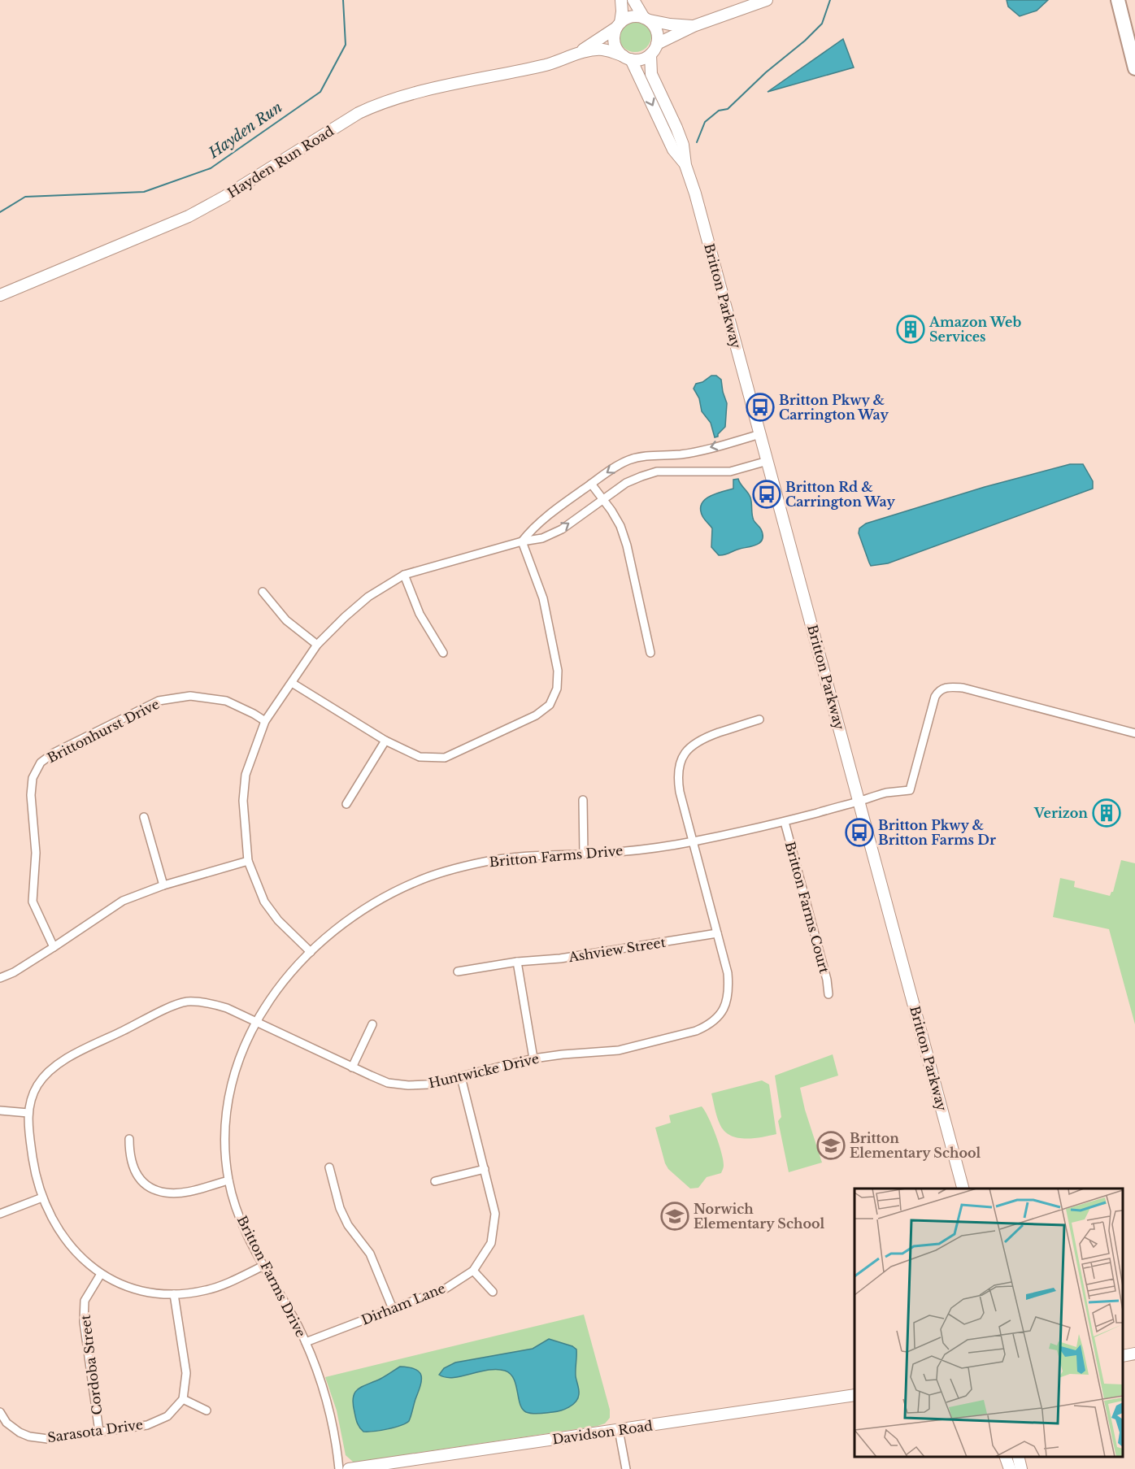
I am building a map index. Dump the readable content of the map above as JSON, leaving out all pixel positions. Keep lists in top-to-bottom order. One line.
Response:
{"streets":{"main road":["Hayden Run Road","Britton Parkway","Davidson Road"],"street":["Brittonhurst Drive","Britton Farms Drive","Britton Farms Court","Ashview Street","Huntwicke Drive","Dirham Lane","Cordoba Street","Sarasota Drive"]},"crossings":[["Hayden Run Road","Britton Parkway"],["Britton Parkway","Britton Farms Drive"],["Britton Farms Drive","Britton Farms Court"],["Britton Farms Drive","Huntwicke Drive"],["Britton Farms Drive","Dirham Lane"],["Ashview Street","Huntwicke Drive"],["Huntwicke Drive","Dirham Lane"],["Huntwicke Drive","Cordoba Street"],["Cordoba Street","Sarasota Drive"]],"water":["Hayden Run"],"places":{"building":["Amazon Web Services","Verizon"],"bus stop":["Britton Pkwy & Carrington Way","Britton Rd & Carrington Way","Britton Pkwy & Britton Farms Dr"],"school or university":["Britton Elementary School","Norwich Elementary School"]}}
